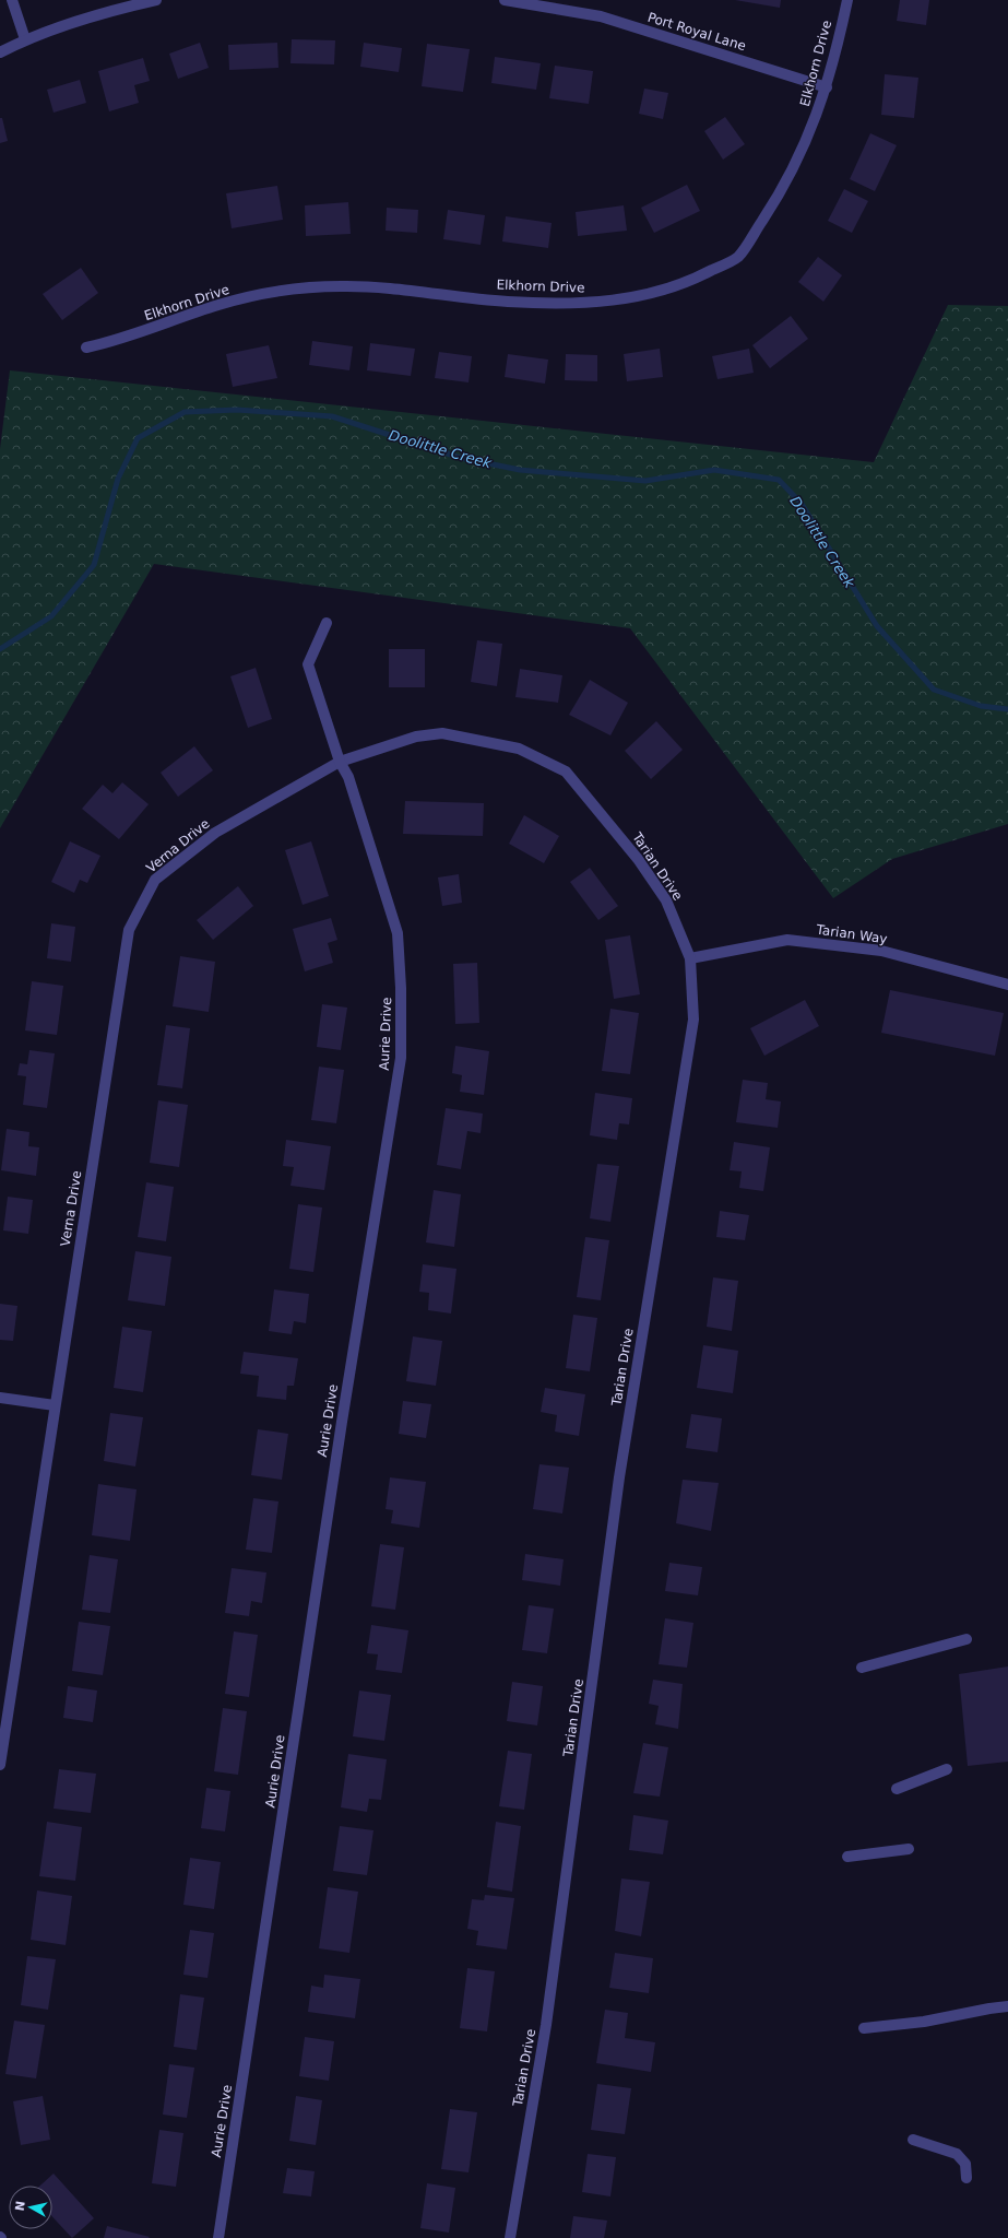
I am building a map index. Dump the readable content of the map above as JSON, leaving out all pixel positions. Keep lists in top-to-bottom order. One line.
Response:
{"streets":{"street":["Port Royal Lane","Elkhorn Drive","Verna Drive","Tarian Drive","Tarian Way","Aurie Drive"]},"crossings":[["Port Royal Lane","Elkhorn Drive"],["Verna Drive","Tarian Drive"],["Verna Drive","Aurie Drive"],["Tarian Drive","Tarian Way"],["Tarian Drive","Aurie Drive"]],"water":["Doolittle Creek"],"north":"left"}
